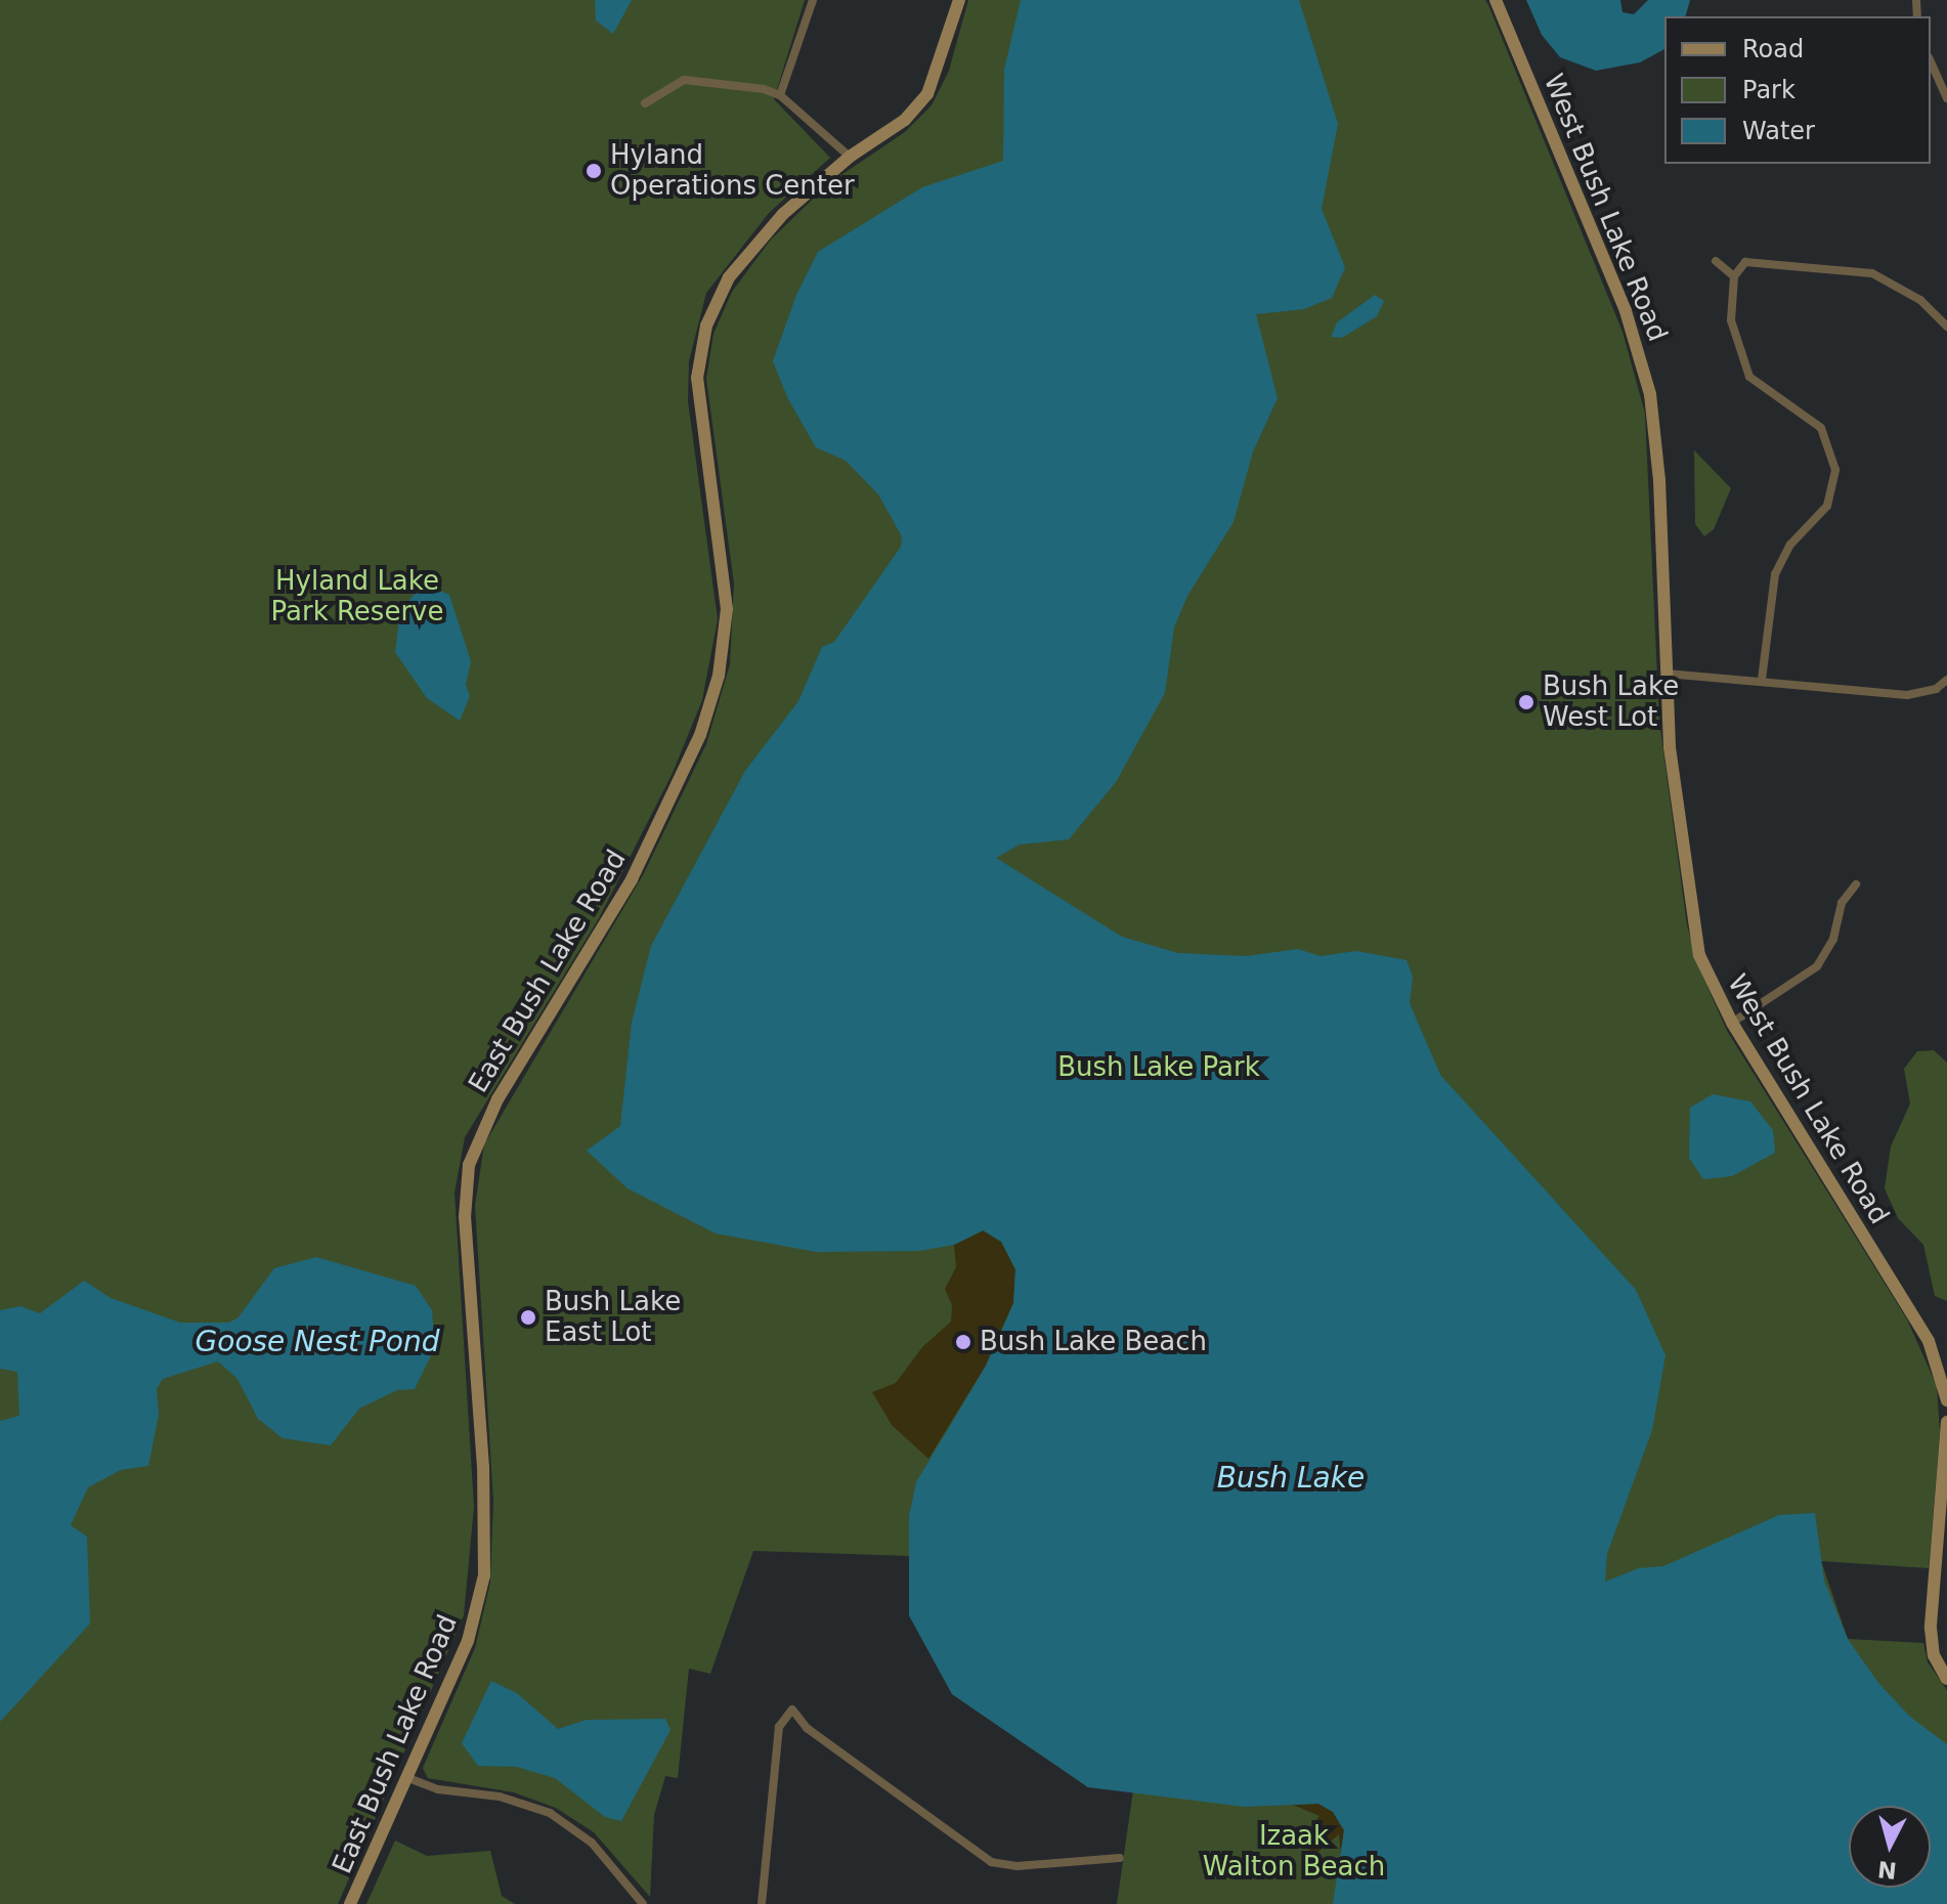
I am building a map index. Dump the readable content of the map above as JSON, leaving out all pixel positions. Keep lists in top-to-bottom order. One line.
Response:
{"streets":{"street":["West Bush Lake Road","East Bush Lake Road"]},"water":["Goose Nest Pond","Bush Lake"],"parks":["Hyland Lake Park Reserve","Bush Lake Park","Izaak Walton Beach"],"places":["Hyland Operations Center","Bush Lake West Lot","Bush Lake East Lot","Bush Lake Beach"],"legend":["Road","Park","Water"],"north":"bottom"}
